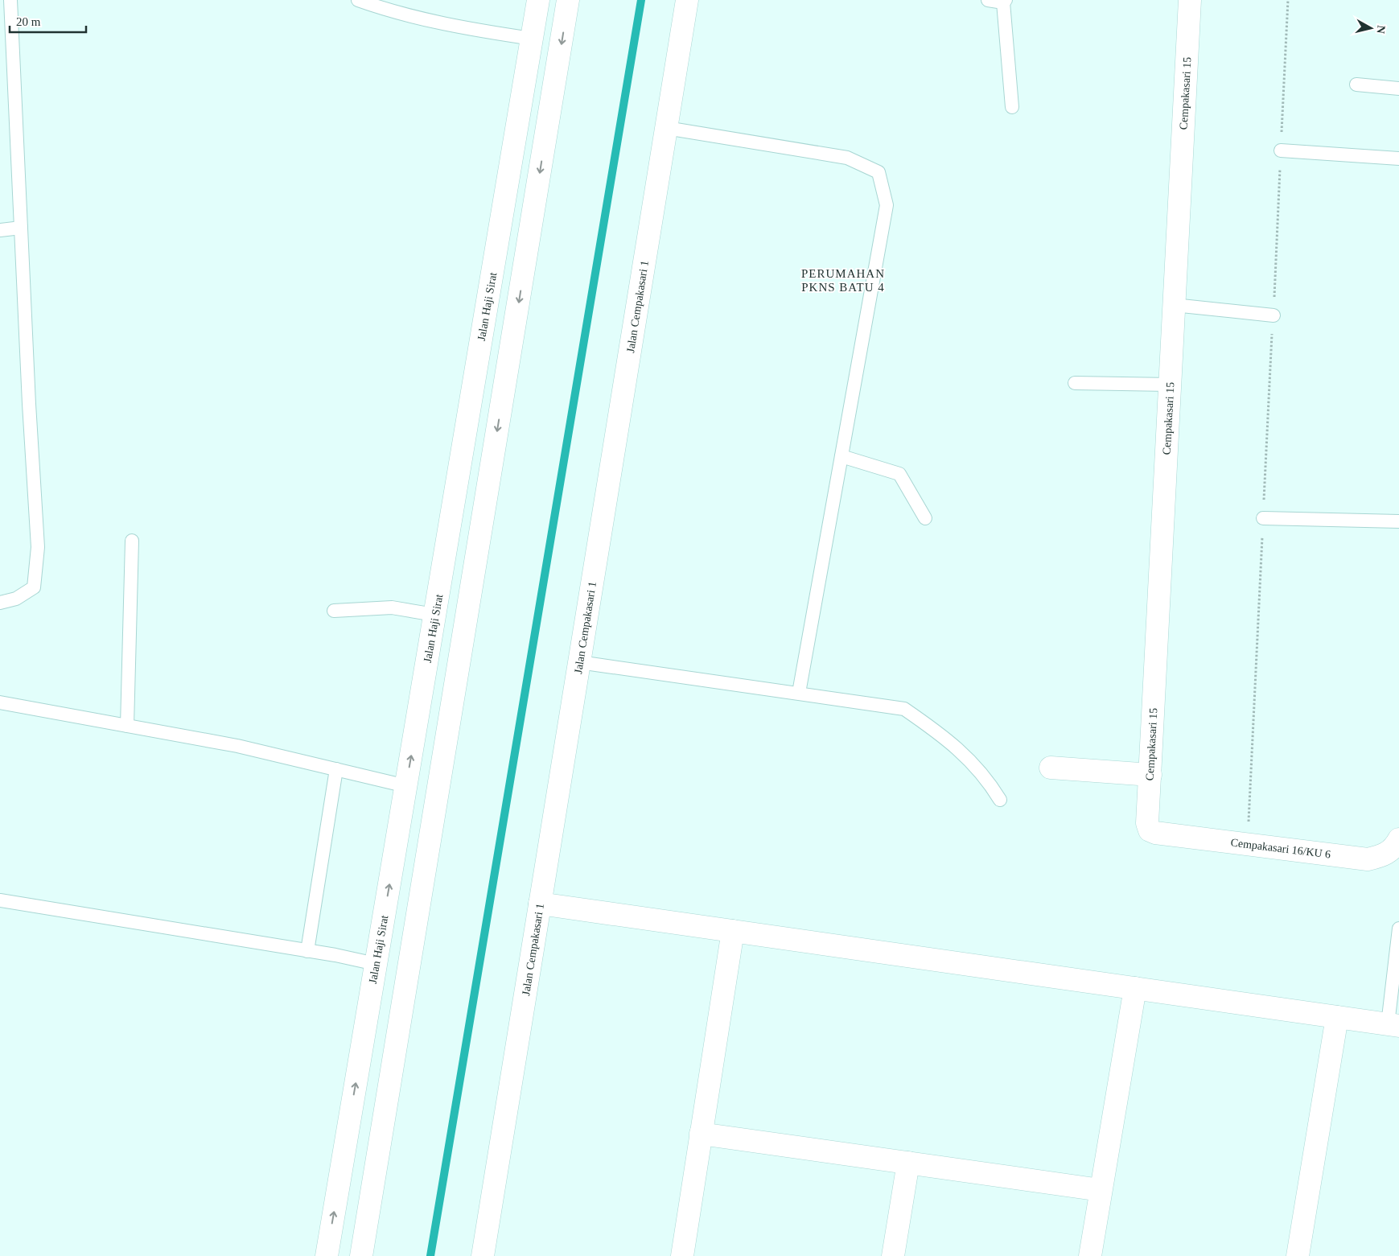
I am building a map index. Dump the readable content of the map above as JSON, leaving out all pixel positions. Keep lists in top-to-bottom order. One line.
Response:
{"streets":{"street":["Cempakasari 15","Jalan Haji Sirat","Jalan Cempakasari 1","Cempakasari 16/KU 6"]},"crossings":[["Cempakasari 15","Cempakasari 16/KU 6"]],"districts":["PERUMAHAN PKNS BATU 4"],"scale_bar":"20 m","north":"right"}
